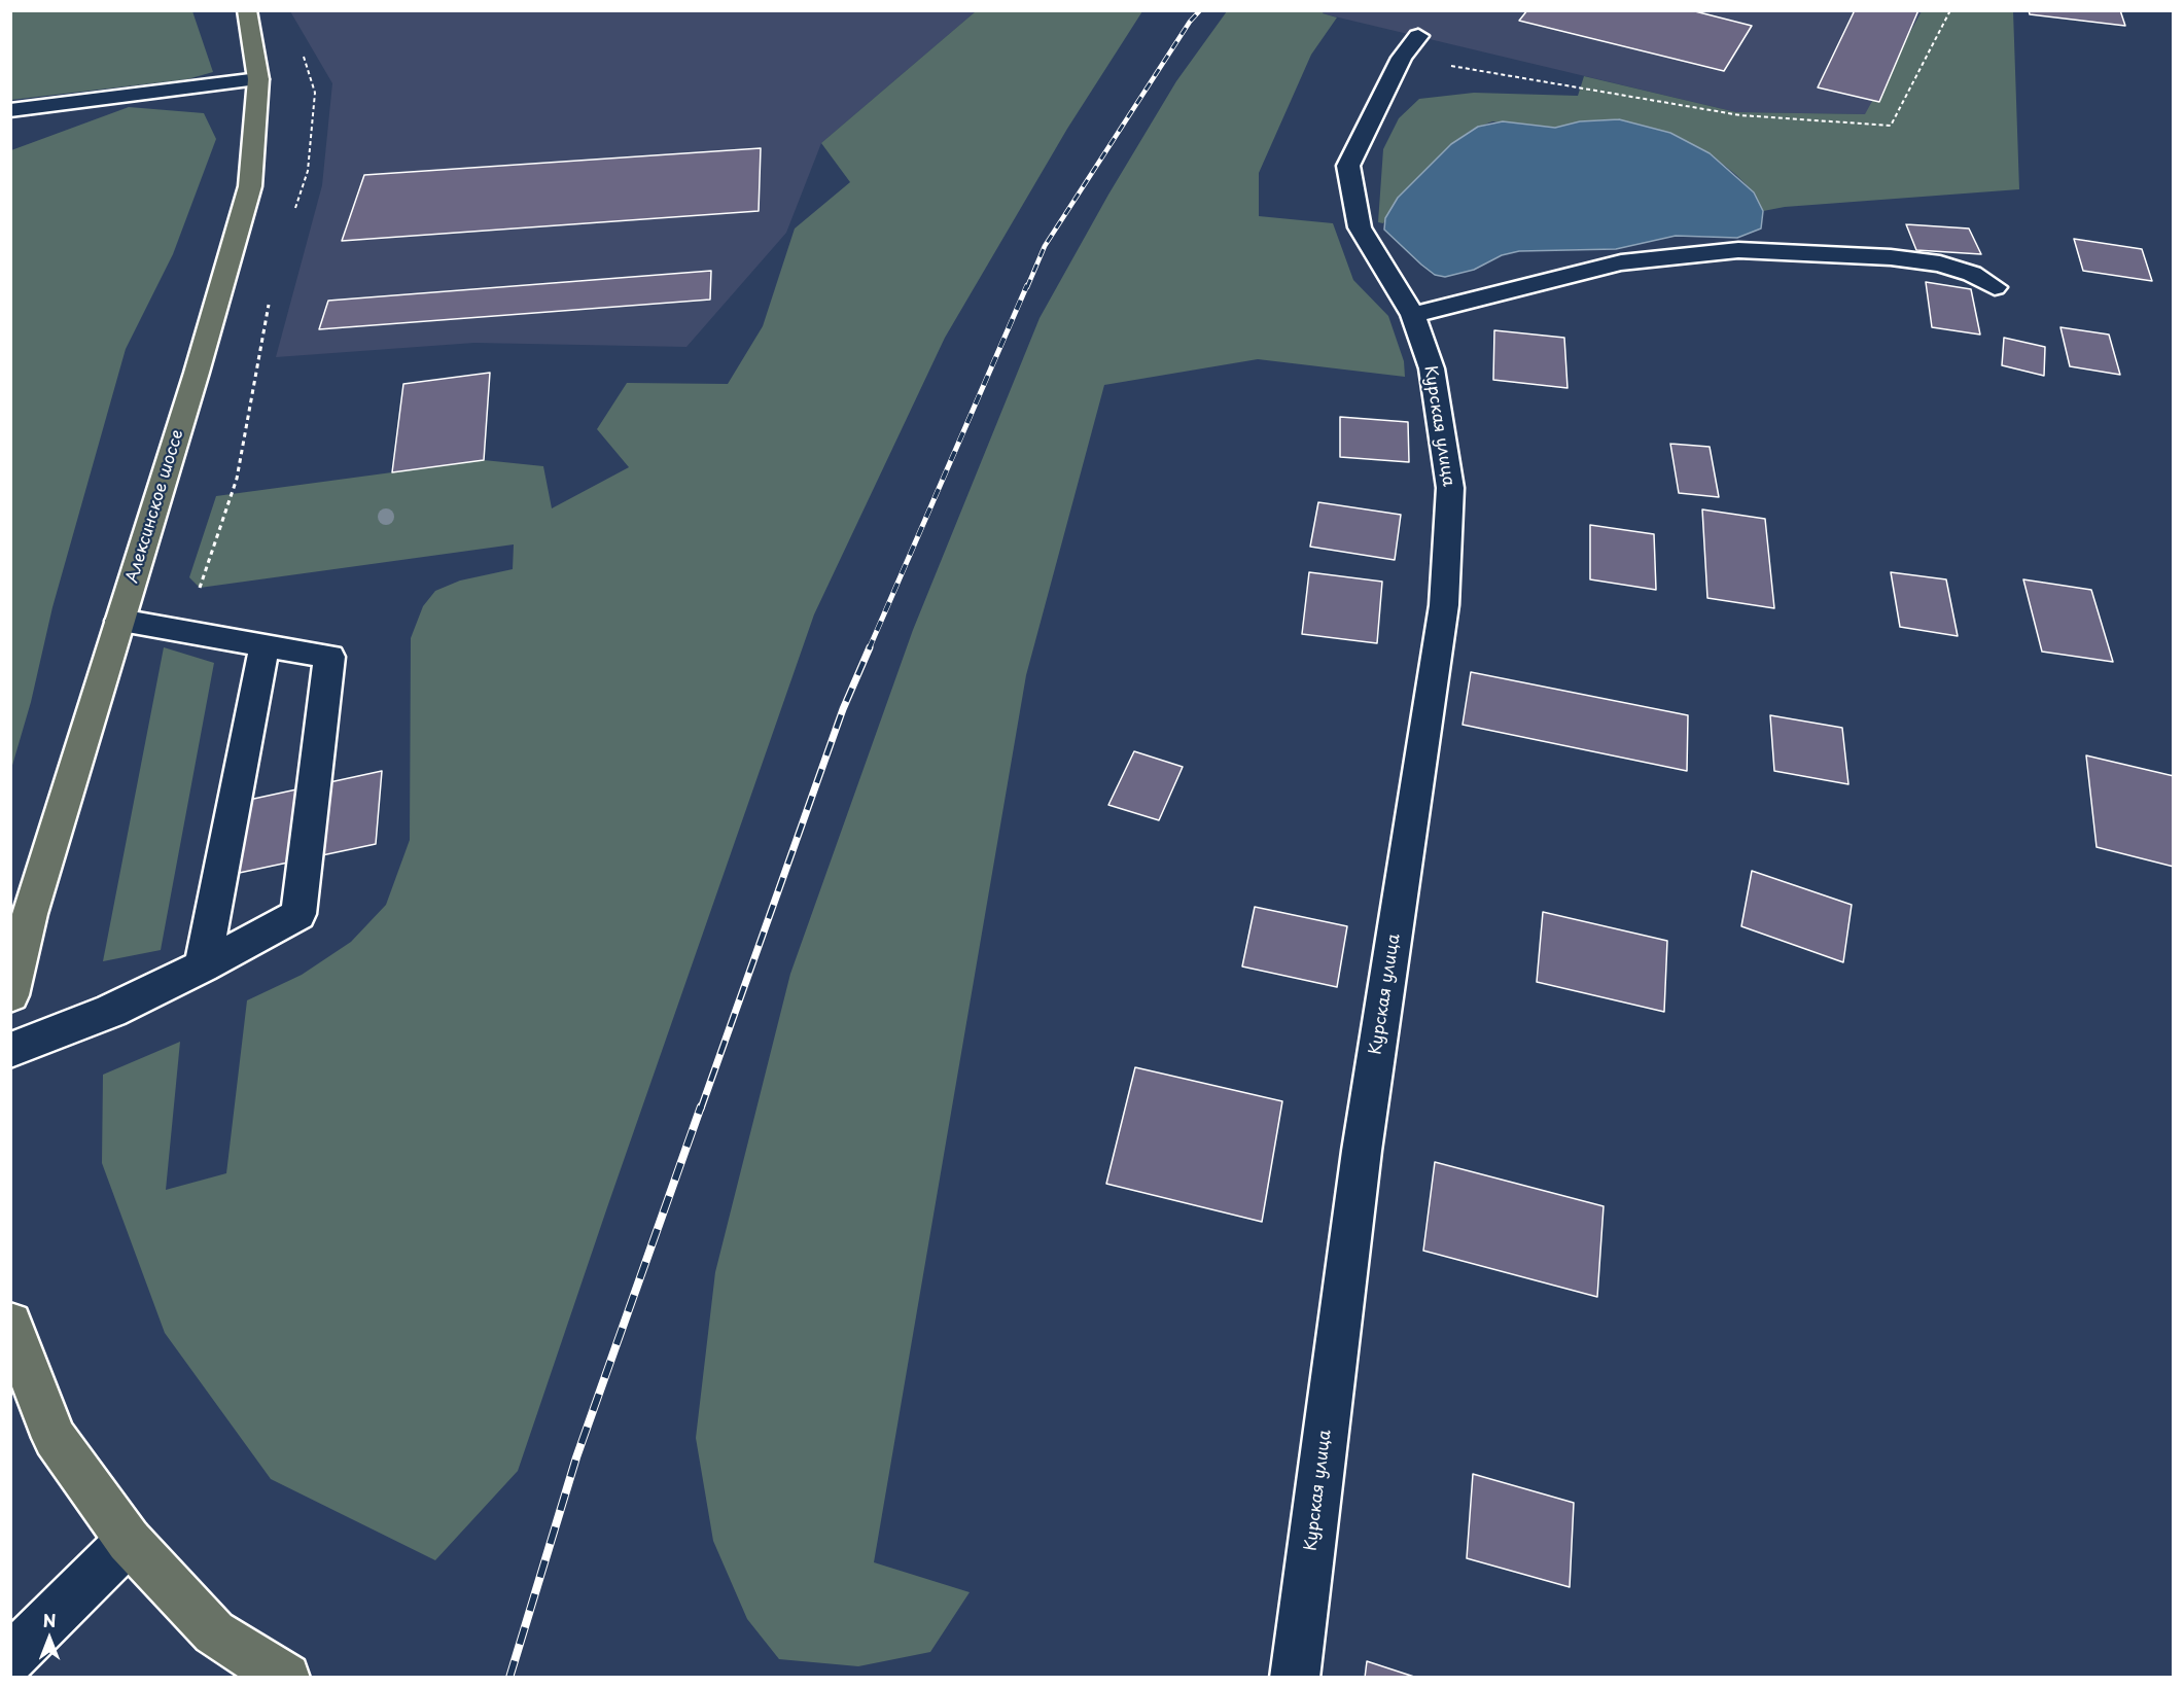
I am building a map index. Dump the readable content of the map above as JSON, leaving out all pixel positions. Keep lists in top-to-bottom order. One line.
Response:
{"streets":{"main road":["Алексинское шоссе"],"street":["Курская улица"]},"north":"top"}
